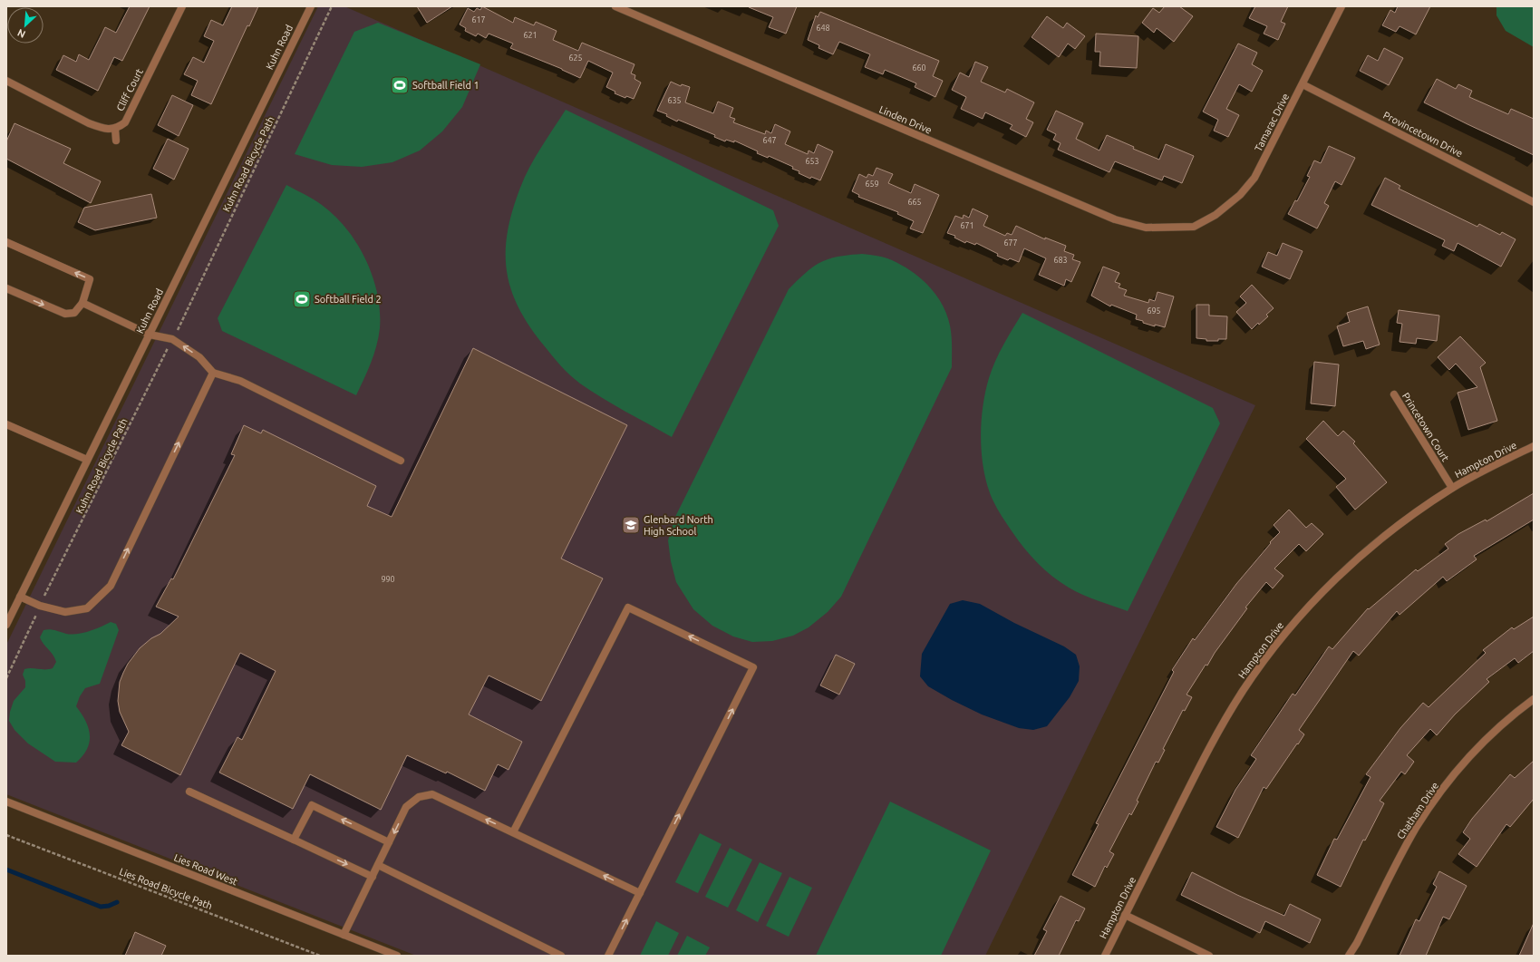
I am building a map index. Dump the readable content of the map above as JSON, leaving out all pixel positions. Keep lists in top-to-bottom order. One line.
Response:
{"streets":{"street":["Kuhn Road","Cliff Court","Linden Drive","Tamarac Drive","Provincetown Drive","Princetown Court","Hampton Drive","Chatham Drive","Lies Road West"],"path":["Kuhn Road Bicycle Path","Lies Road Bicycle Path"]},"crossings":[["Linden Drive","Tamarac Drive"],["Tamarac Drive","Provincetown Drive"],["Princetown Court","Hampton Drive"]],"places":{"sports":["Softball Field 1","Softball Field 2"],"school or university":["Glenbard North High School"]},"house_numbers":["617","648","621","625","660","635","647","653","659","665","671","677","683","695","990"],"north":"bottom left"}
